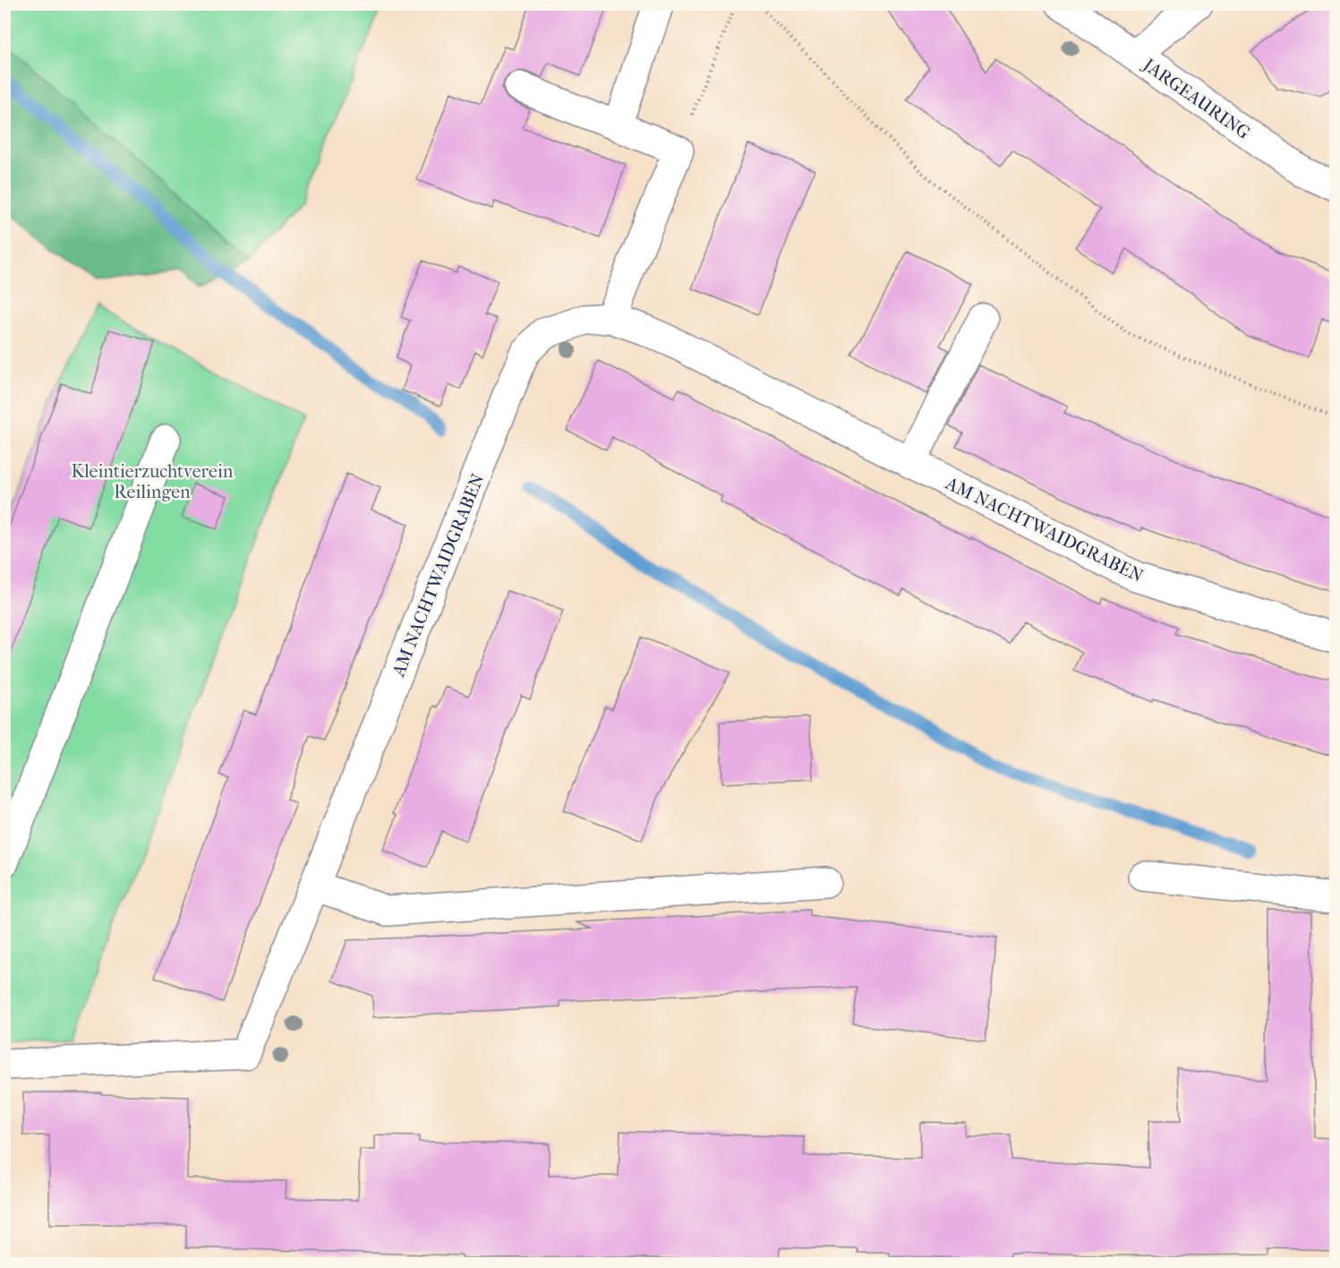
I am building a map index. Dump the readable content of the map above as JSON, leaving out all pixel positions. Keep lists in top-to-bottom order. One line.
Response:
{"streets":{"street":["JARGEAURING","AM NACHTWAIDGRABEN"]},"parks":["Kleintierzuchtverein Reilingen"]}
